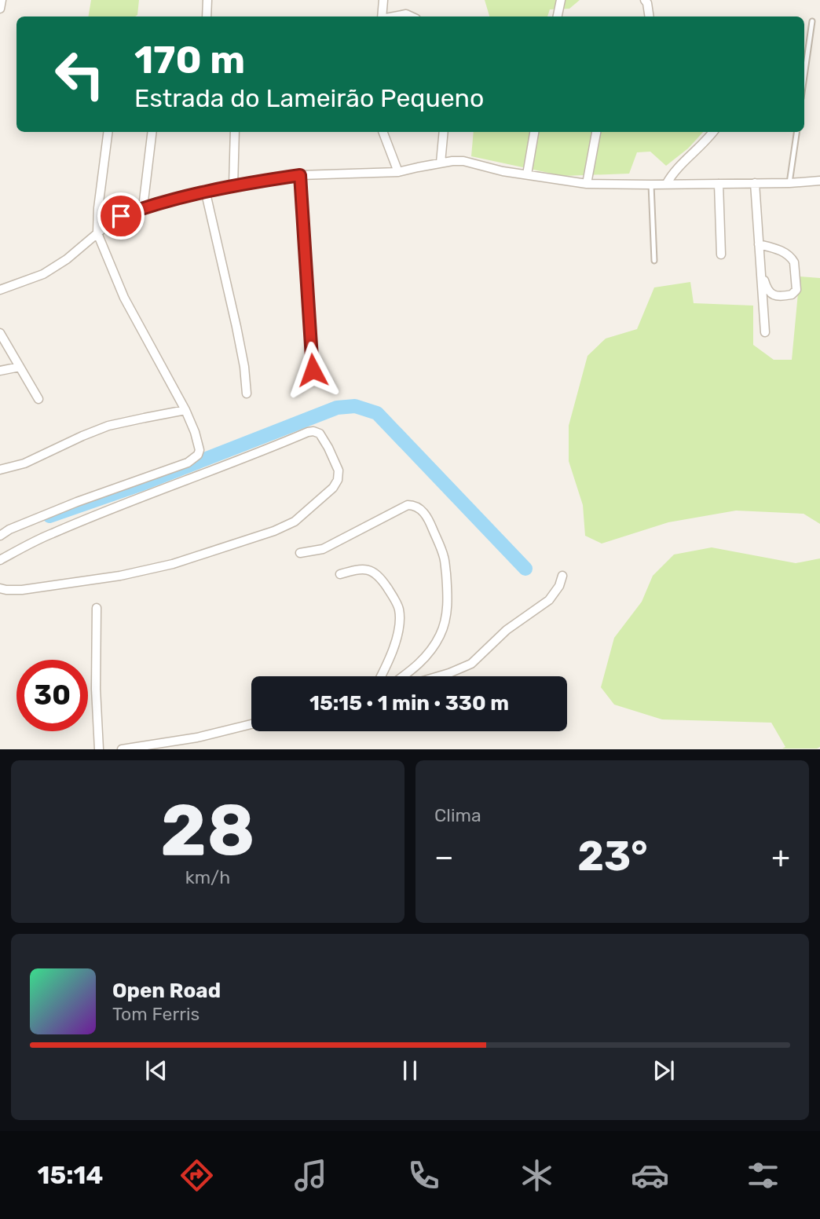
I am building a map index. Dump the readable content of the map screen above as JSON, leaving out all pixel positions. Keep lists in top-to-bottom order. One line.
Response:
{"page":{"turn":["170 m","Estrada do Lameirão Pequeno"],"limit":"30","trip":"15:15 · 1 min · 330 m","tile":[["28","km/h"],"Clima"],"heat":["−","23°","+"],"song":["Open Road","Tom Ferris"],"tabs":"15:14"}}
